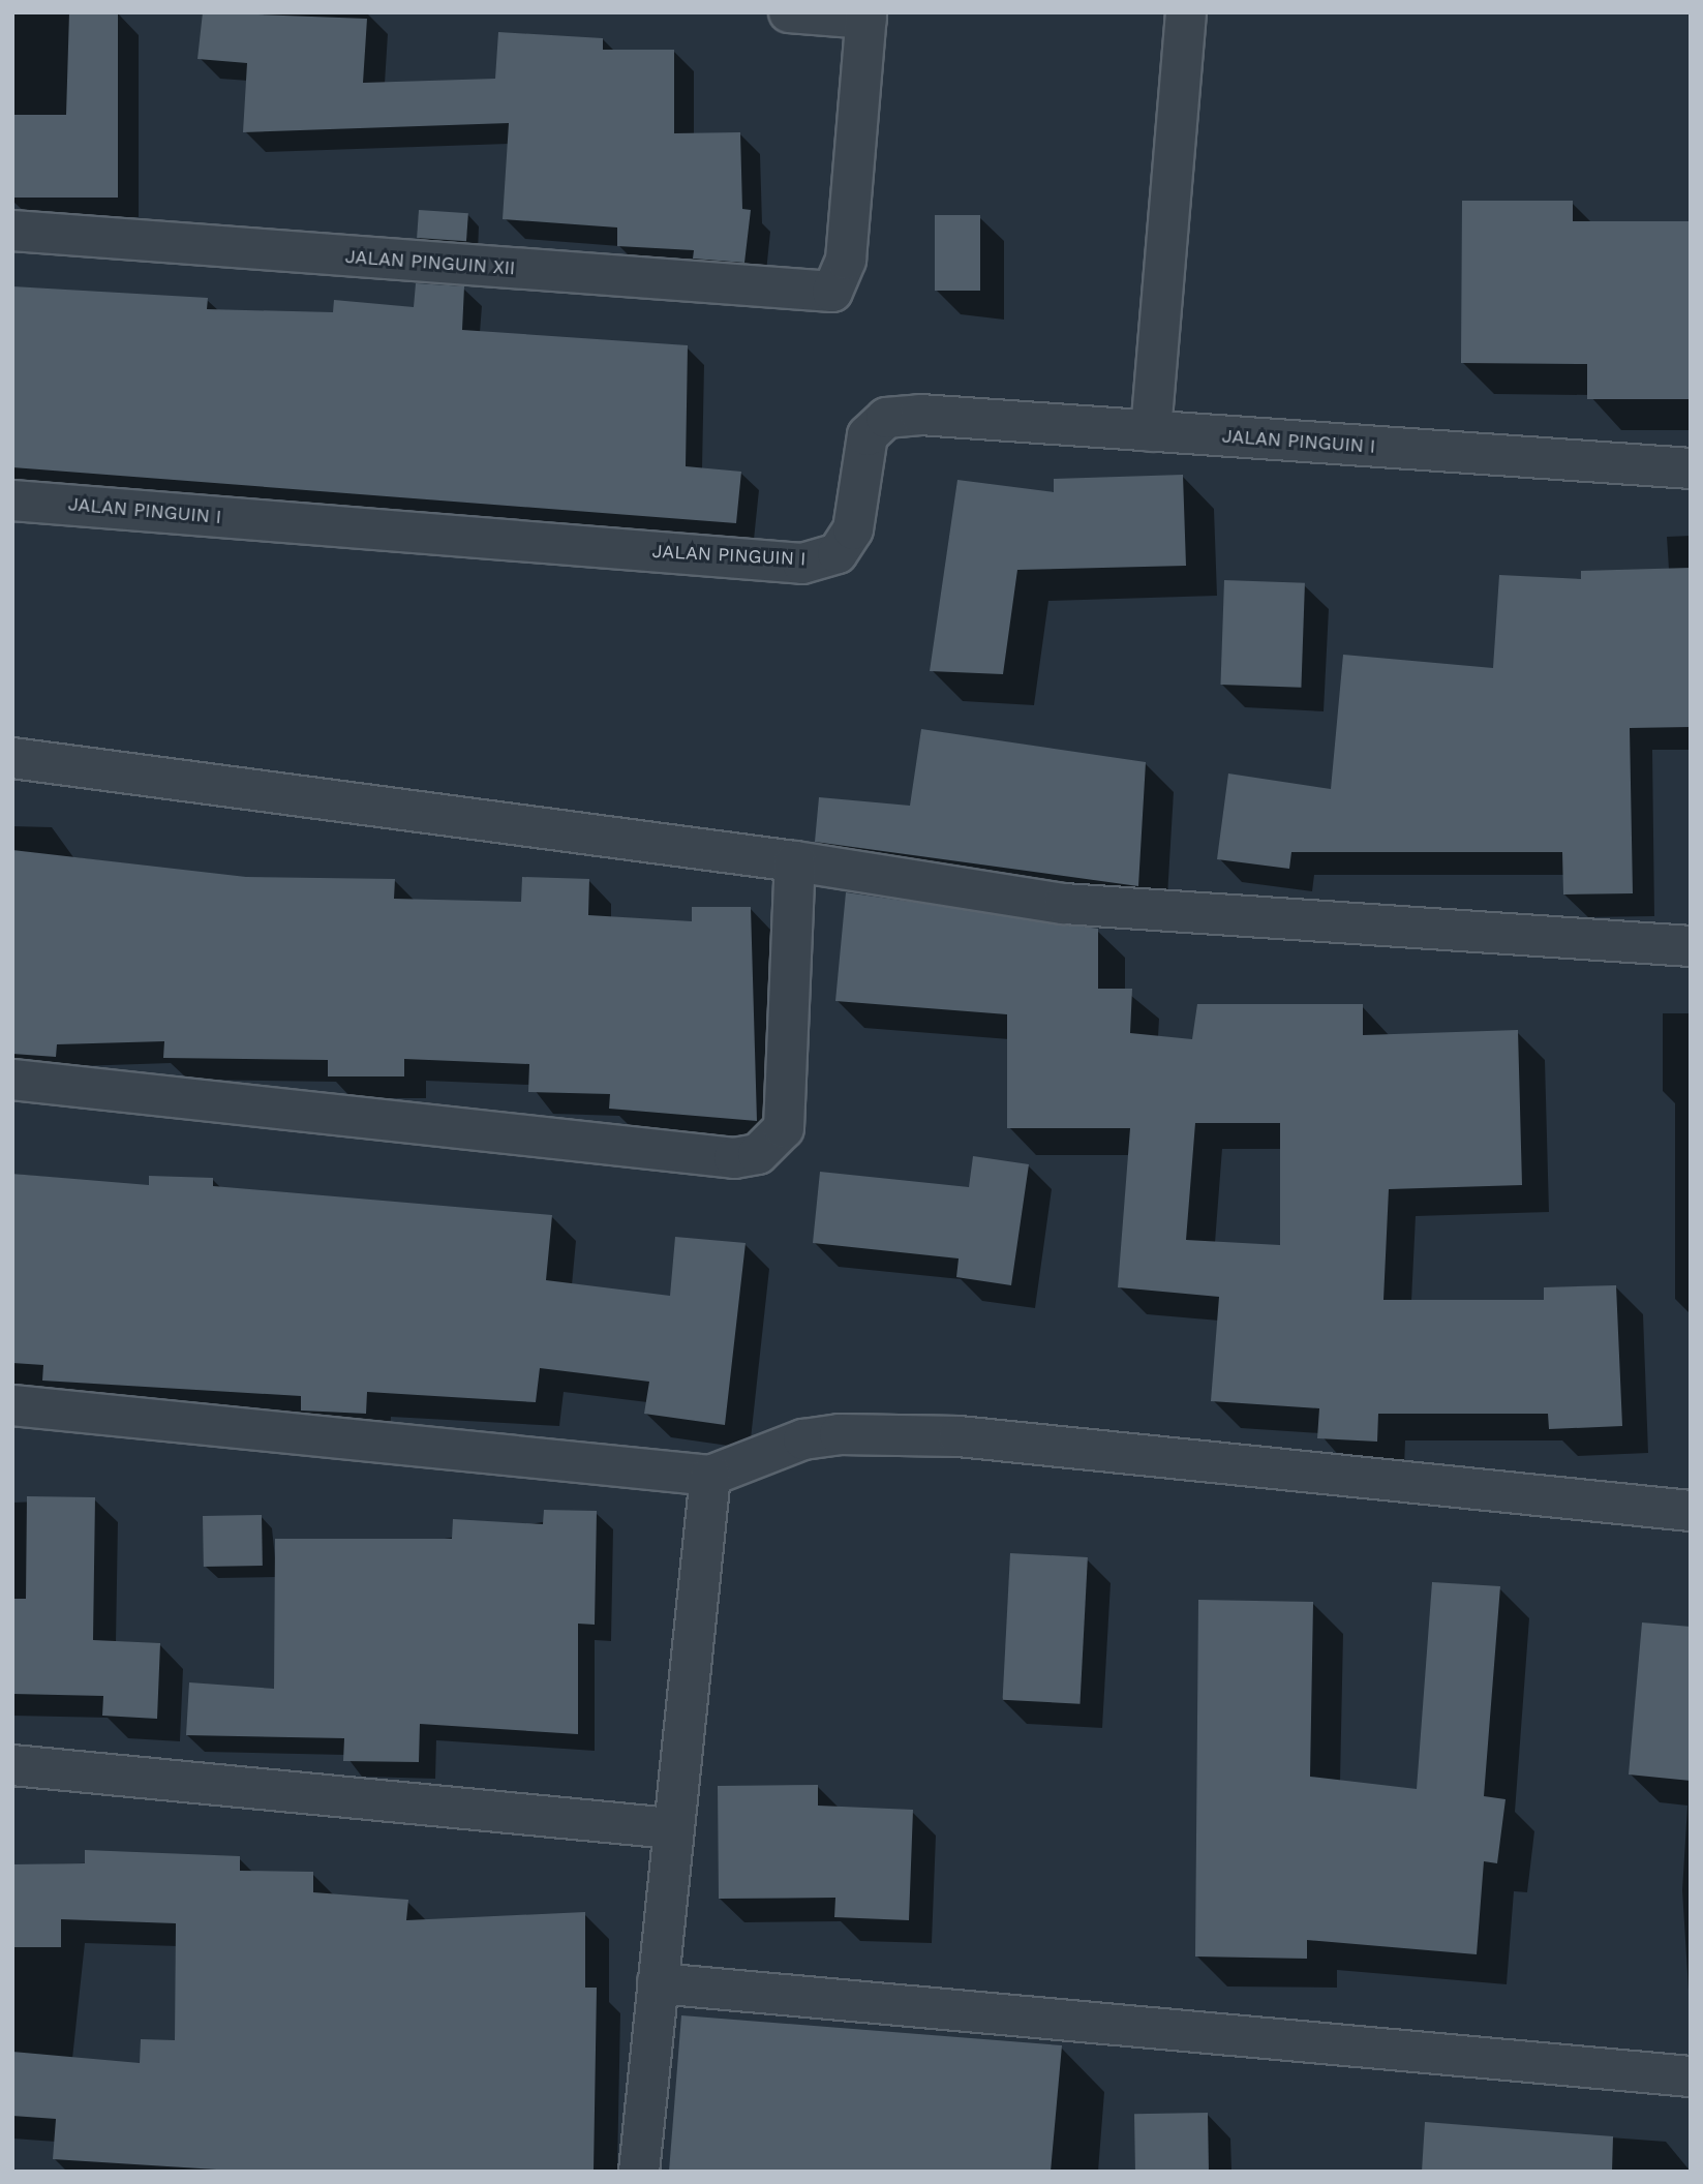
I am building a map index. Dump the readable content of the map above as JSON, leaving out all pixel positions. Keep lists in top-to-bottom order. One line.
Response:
{"streets":{"street":["JALAN PINGUIN XII","JALAN PINGUIN I"]}}
